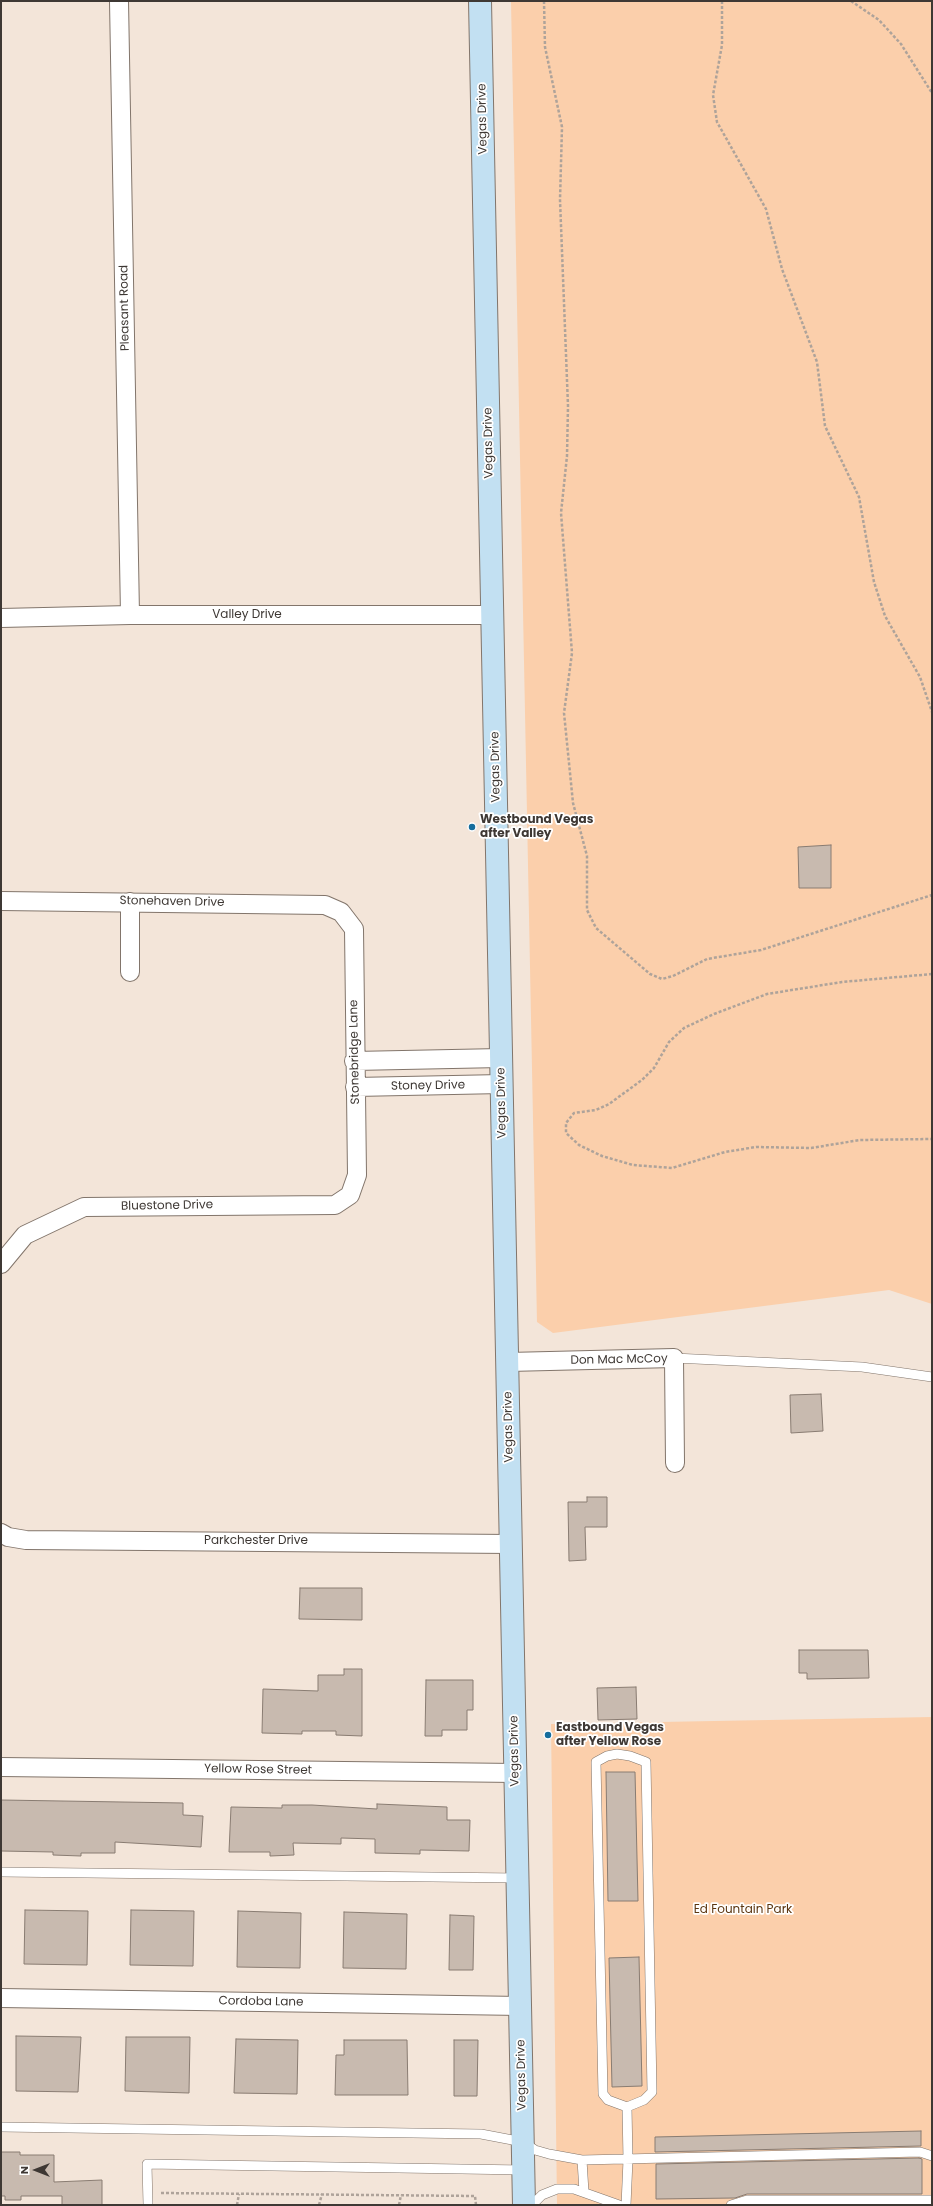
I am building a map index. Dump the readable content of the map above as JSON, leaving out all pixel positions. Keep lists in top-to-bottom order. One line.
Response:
{"streets":{"main road":["Vegas Drive"],"street":["Pleasant Road","Valley Drive","Stonehaven Drive","Stonebridge Lane","Stoney Drive","Bluestone Drive","Don Mac McCoy","Parkchester Drive","Yellow Rose Street","Cordoba Lane"]},"crossings":[["Vegas Drive","Valley Drive"],["Vegas Drive","Stoney Drive"],["Vegas Drive","Don Mac McCoy"],["Vegas Drive","Parkchester Drive"],["Vegas Drive","Yellow Rose Street"],["Vegas Drive","Cordoba Lane"],["Pleasant Road","Valley Drive"],["Stonehaven Drive","Stonebridge Lane"],["Stonebridge Lane","Stoney Drive"],["Stonebridge Lane","Bluestone Drive"]],"parks":["Ed Fountain Park"],"places":["Westbound Vegas after Valley","Eastbound Vegas after Yellow Rose"],"north":"left"}
